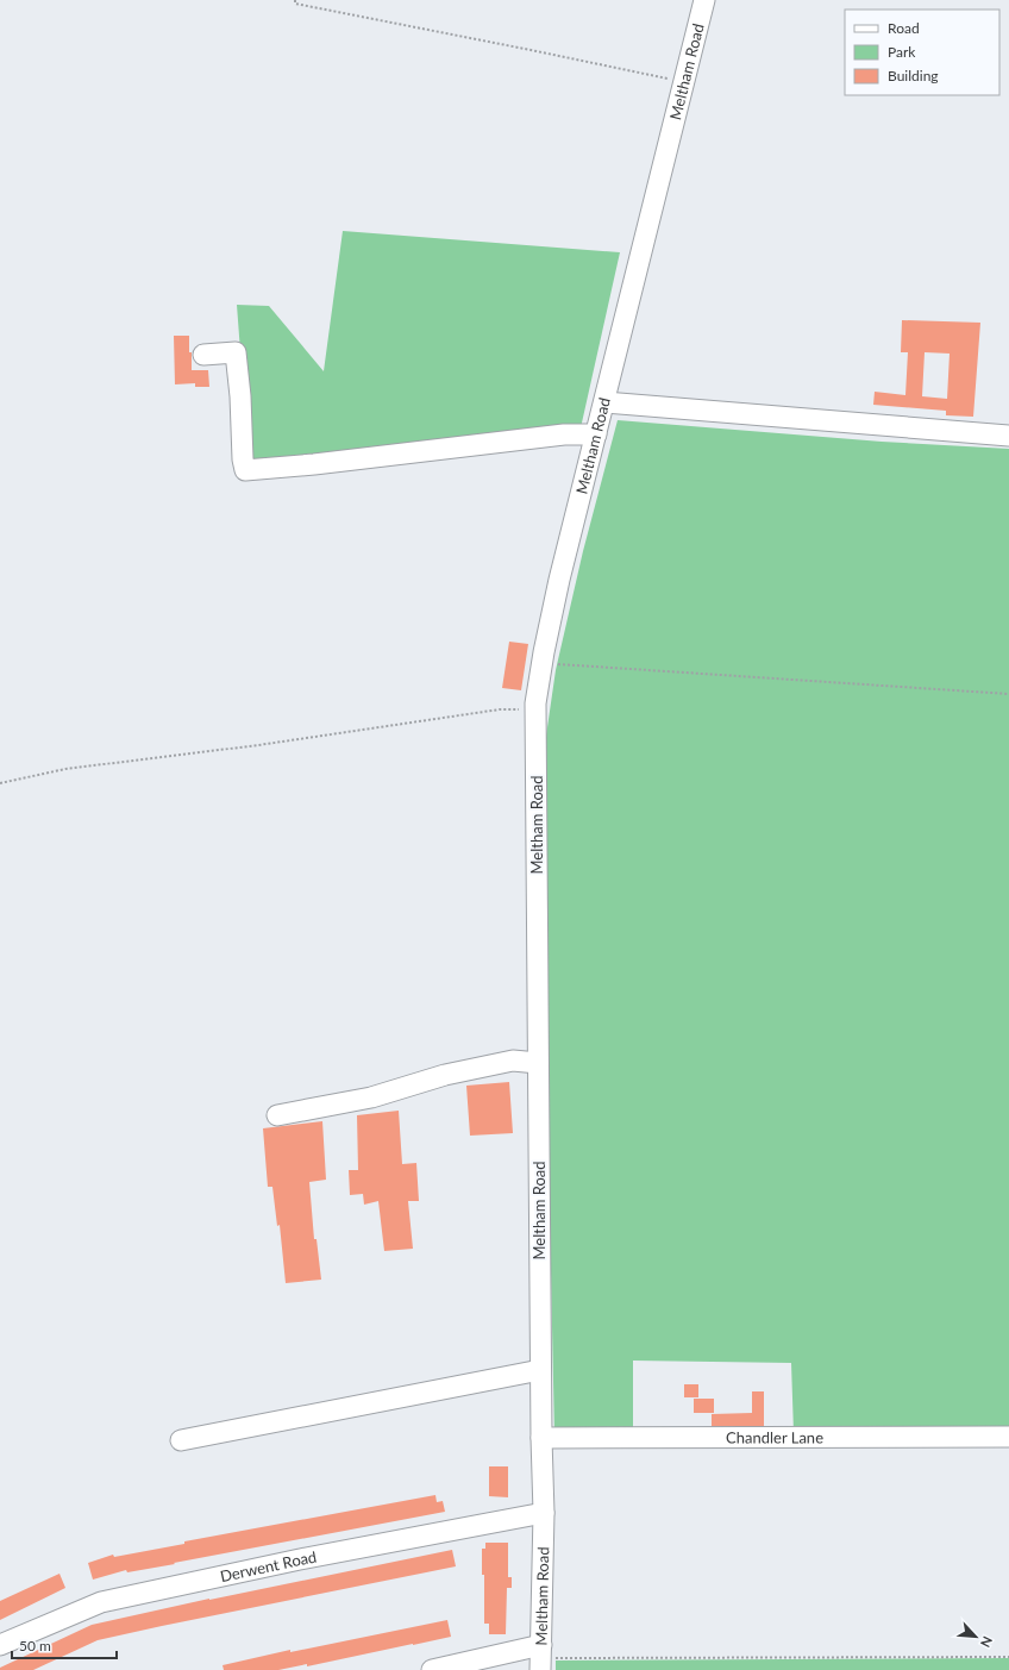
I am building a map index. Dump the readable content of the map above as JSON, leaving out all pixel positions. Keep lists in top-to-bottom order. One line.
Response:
{"streets":{"street":["Meltham Road","Chandler Lane","Derwent Road"]},"crossings":[["Meltham Road","Chandler Lane"],["Meltham Road","Derwent Road"]],"legend":["Road","Park","Building"],"scale_bar":"50 m","north":"bottom right"}
